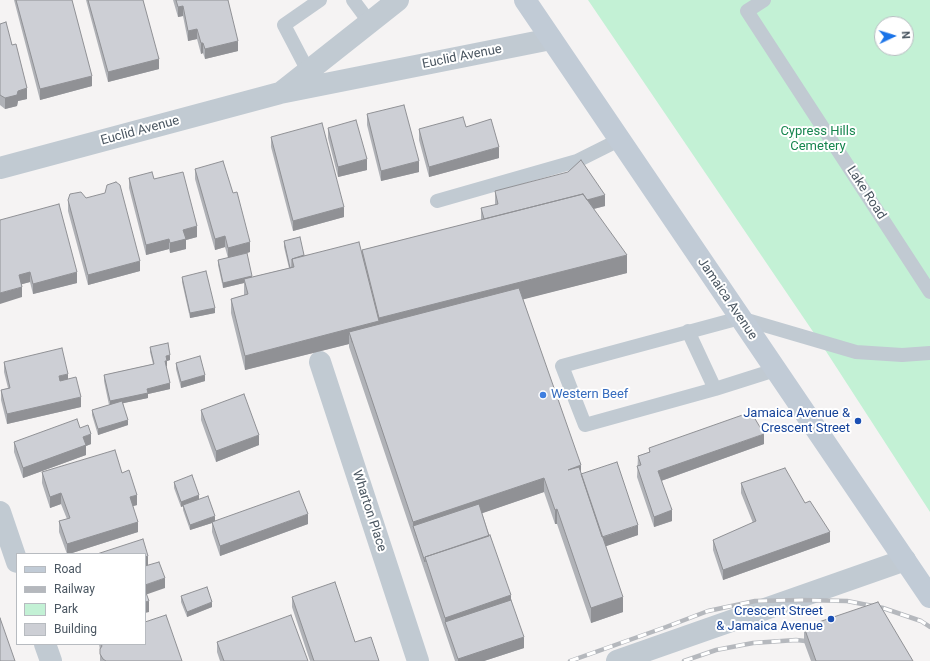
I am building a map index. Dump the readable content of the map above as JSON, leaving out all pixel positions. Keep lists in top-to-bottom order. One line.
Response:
{"streets":{"main road":["Jamaica Avenue"],"street":["Euclid Avenue","Wharton Place"],"lane":["Lake Road"]},"crossings":[["Euclid Avenue","Jamaica Avenue"]],"parks":["Cypress Hills Cemetery"],"places":["Western Beef","Jamaica Avenue & Crescent Street","Crescent Street & Jamaica Avenue"],"legend":["Road","Railway","Park","Building"],"north":"right"}
